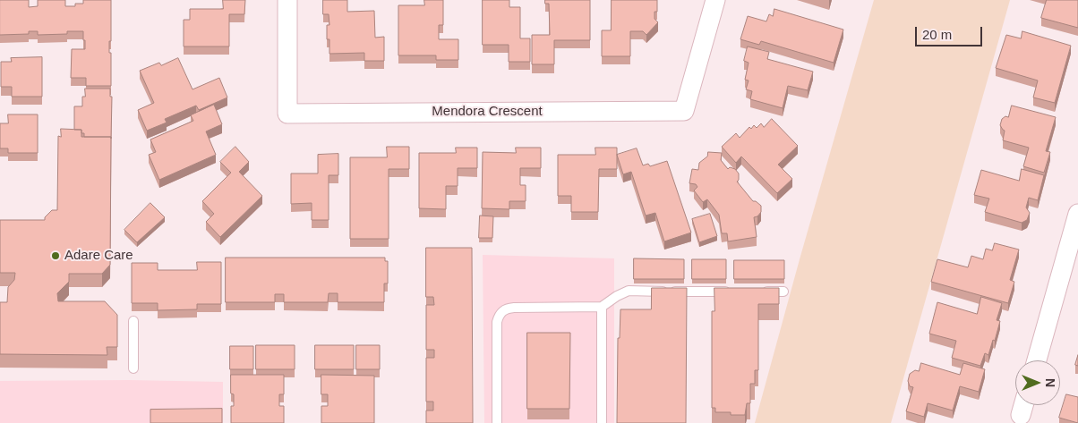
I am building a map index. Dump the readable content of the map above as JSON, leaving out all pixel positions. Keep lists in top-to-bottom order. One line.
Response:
{"streets":{"street":["Mendora Crescent"]},"places":["Adare Care"],"scale_bar":"20 m","north":"right"}
